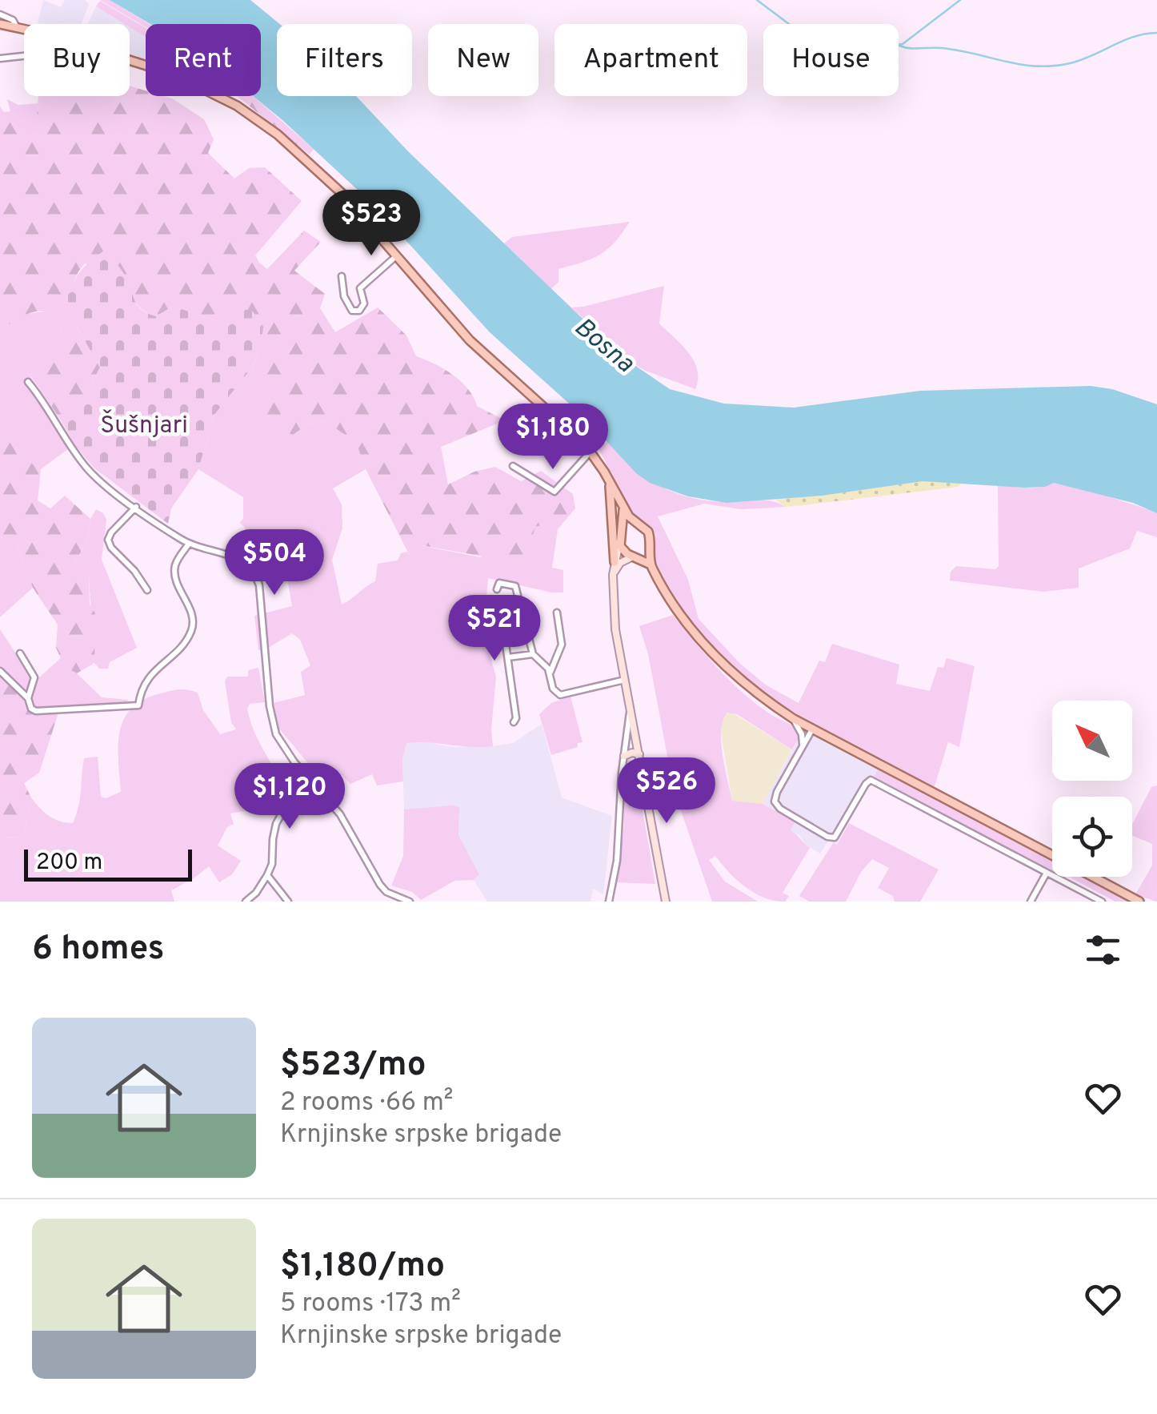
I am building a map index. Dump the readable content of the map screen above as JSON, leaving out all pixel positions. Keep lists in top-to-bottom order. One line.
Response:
{"water":["Bosna"],"parks":["Šušnjari"],"scale_bar":"200 m","north":"top left","page":{"chip":["Buy","Rent","Filters","New","Apartment","House"],"price":["$523","$1,180","$504","$521","$526","$1,120"],"scale":"200 m","heading":"6 homes","list":[{"name":"$523/mo","note":"2 rooms · 66 m² · Krnjinske srpske brigade"},{"name":"$1,180/mo","note":"5 rooms · 173 m² · Krnjinske srpske brigade"}]}}
